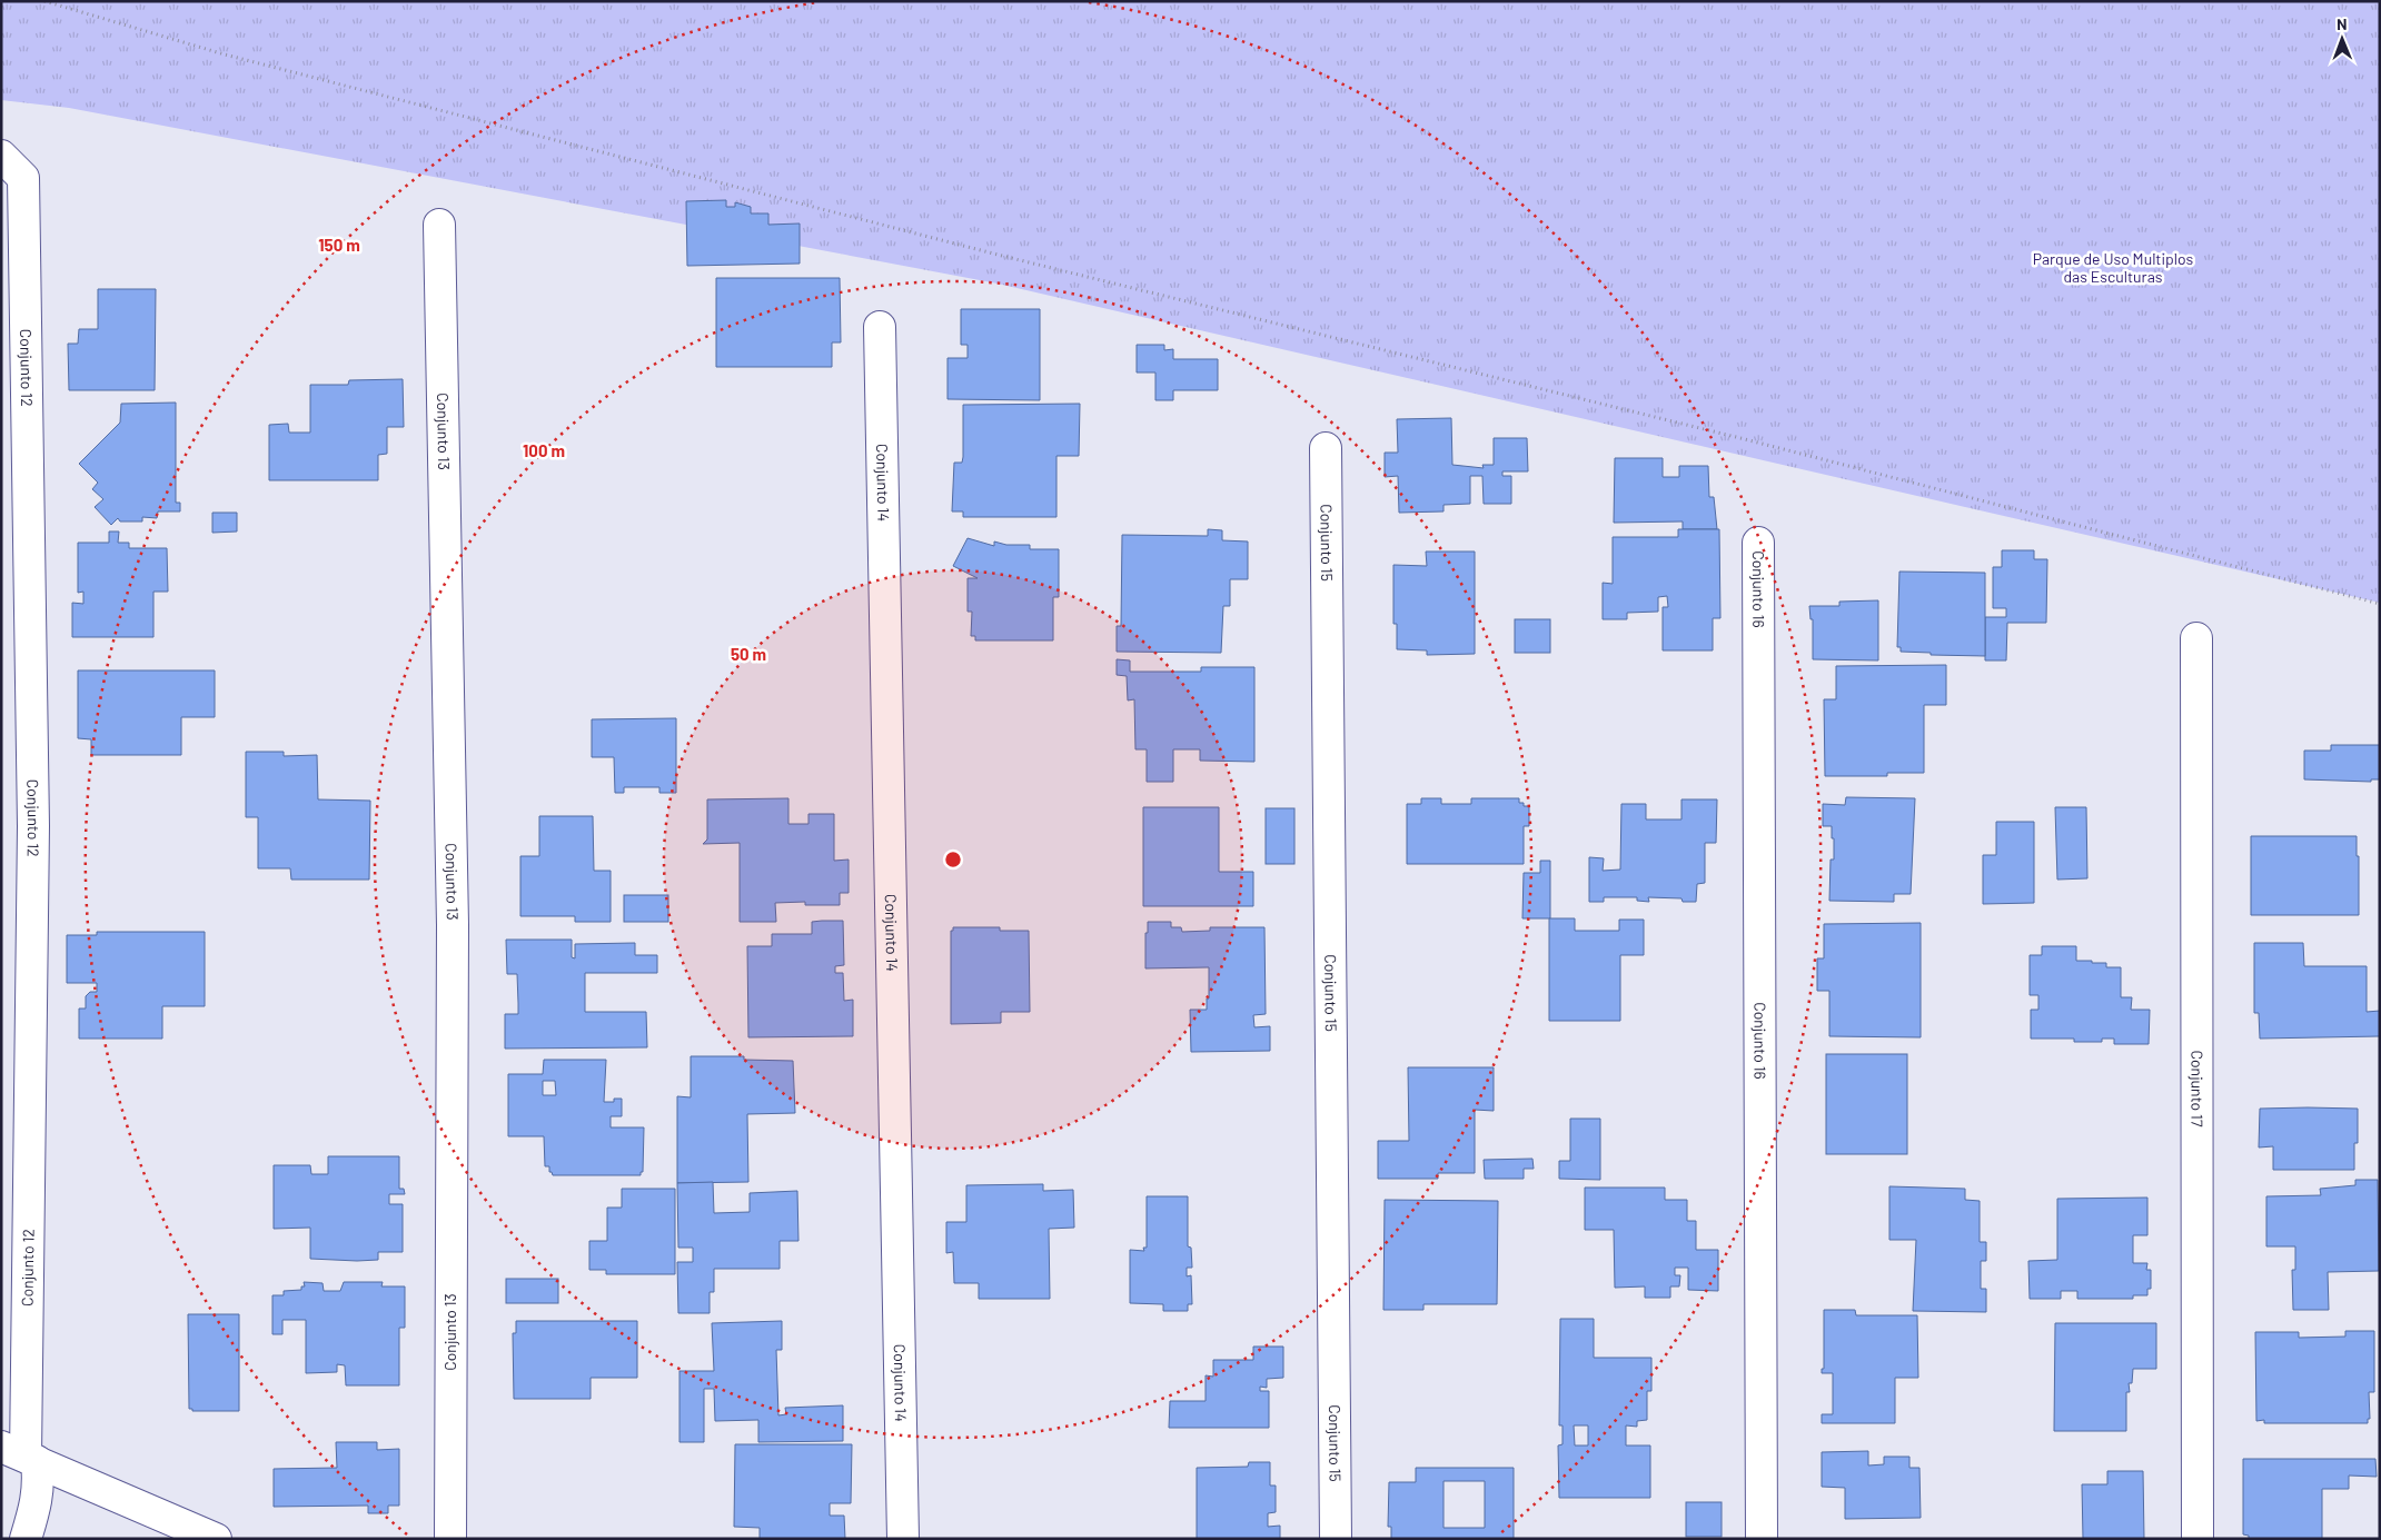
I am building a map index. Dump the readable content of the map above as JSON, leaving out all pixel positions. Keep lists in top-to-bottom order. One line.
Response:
{"streets":{"street":["Conjunto 12","Conjunto 13","Conjunto 14","Conjunto 15","Conjunto 16","Conjunto 17"]},"parks":["Parque de Uso Multiplos das Esculturas"],"north":"top","rings":["150 m","100 m","50 m"]}
